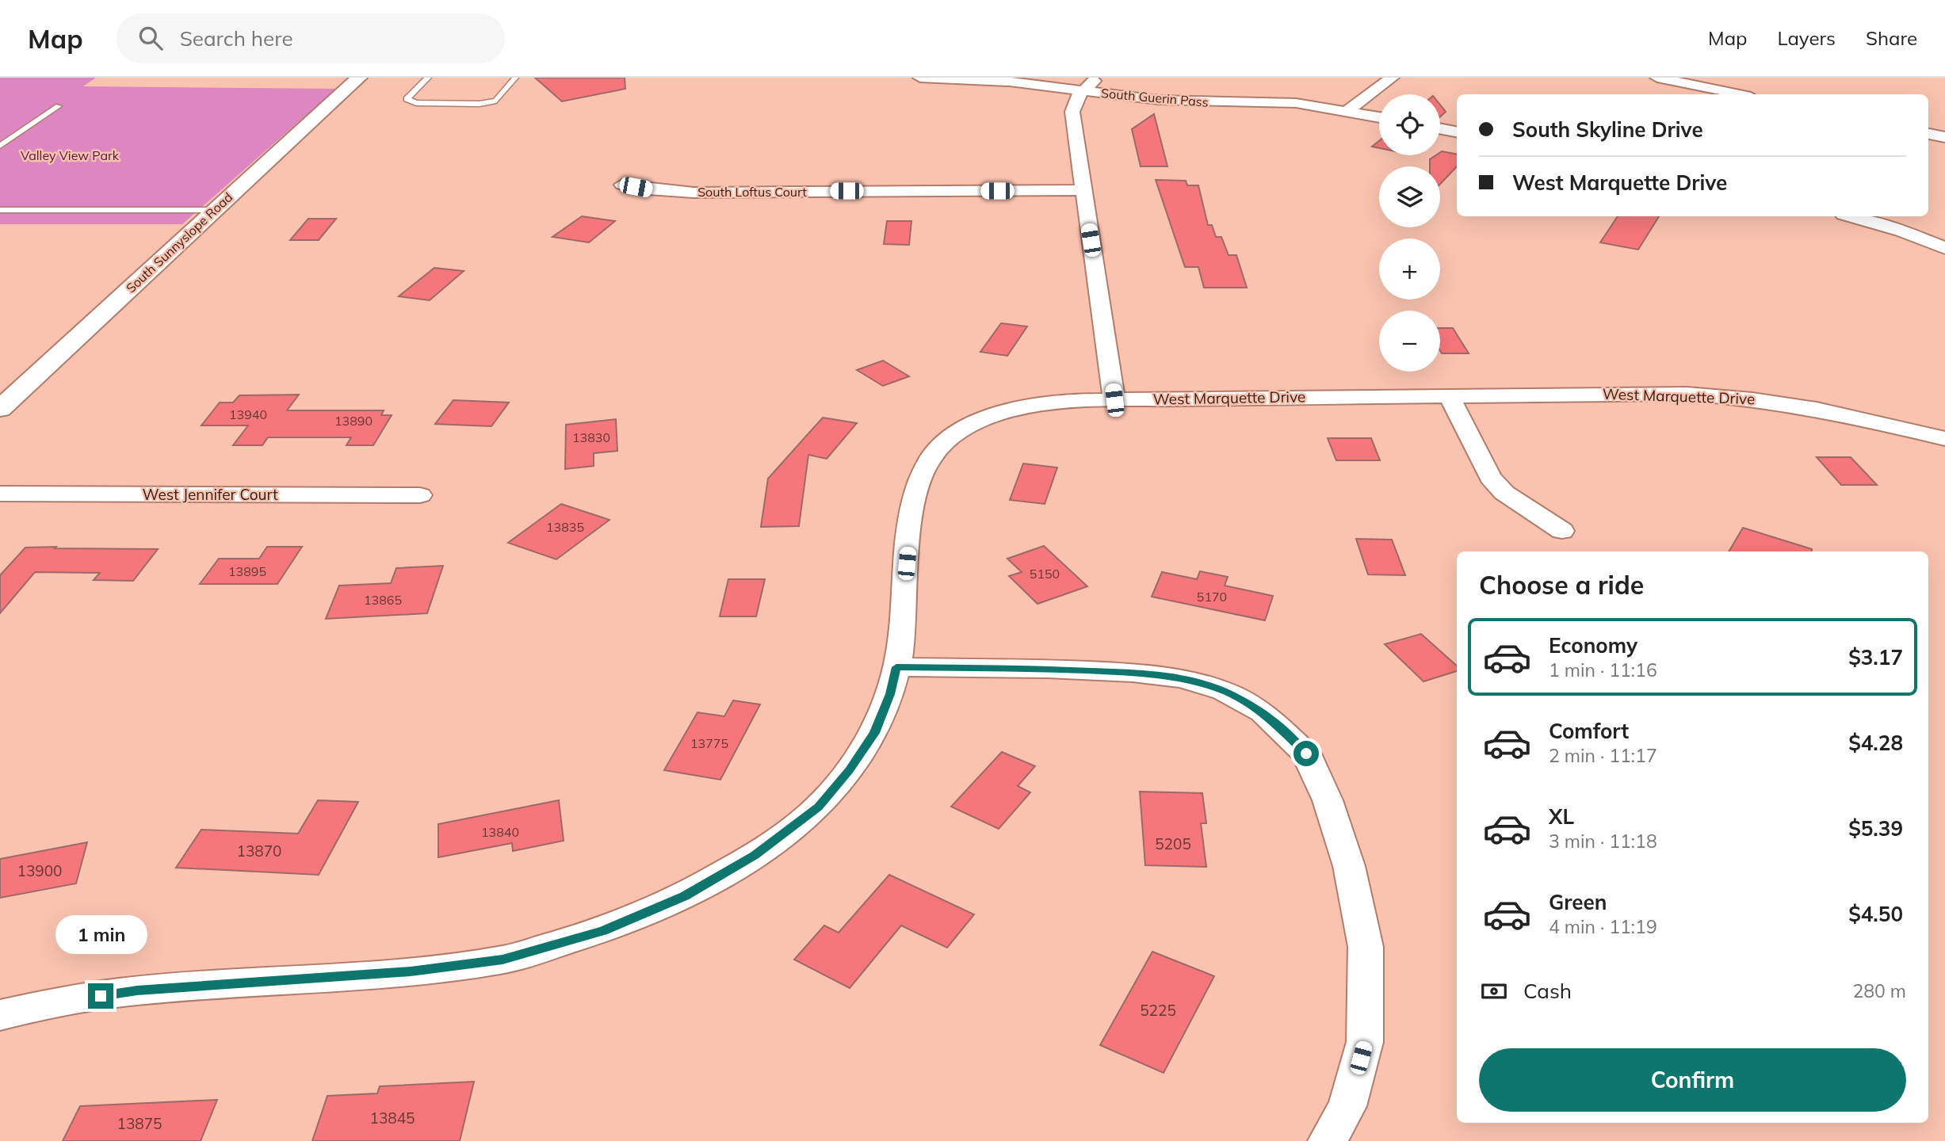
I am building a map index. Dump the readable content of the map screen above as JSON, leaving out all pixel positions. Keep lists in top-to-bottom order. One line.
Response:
{"streets":{"street":["South Guerin Pass","South Loftus Court","South Sunnyslope Road","West Marquette Drive","West Jennifer Court"]},"parks":["Valley View Park"],"house_numbers":["13940","13890","13830","13835","13895","5150","5170","13865","13775","13840","5205","13870","13900","5225","13845","13875"],"page":{"header":"Map","search":"Search here","nav":["Map","Layers","Share"],"map_buttons":["+","−"],"banner":["South Skyline Drive","West Marquette Drive"],"heading":"Choose a ride","list":[{"name":"Economy","note":"1 min · 11:16","value":"$3.17"},{"name":"Comfort","note":"2 min · 11:17","value":"$4.28"},{"name":"XL","note":"3 min · 11:18","value":"$5.39"},{"name":"Green","note":"4 min · 11:19","value":"$4.50"}],"bubble":"1 min","pay":["Cash","280 m"],"buttons":"Confirm"}}
